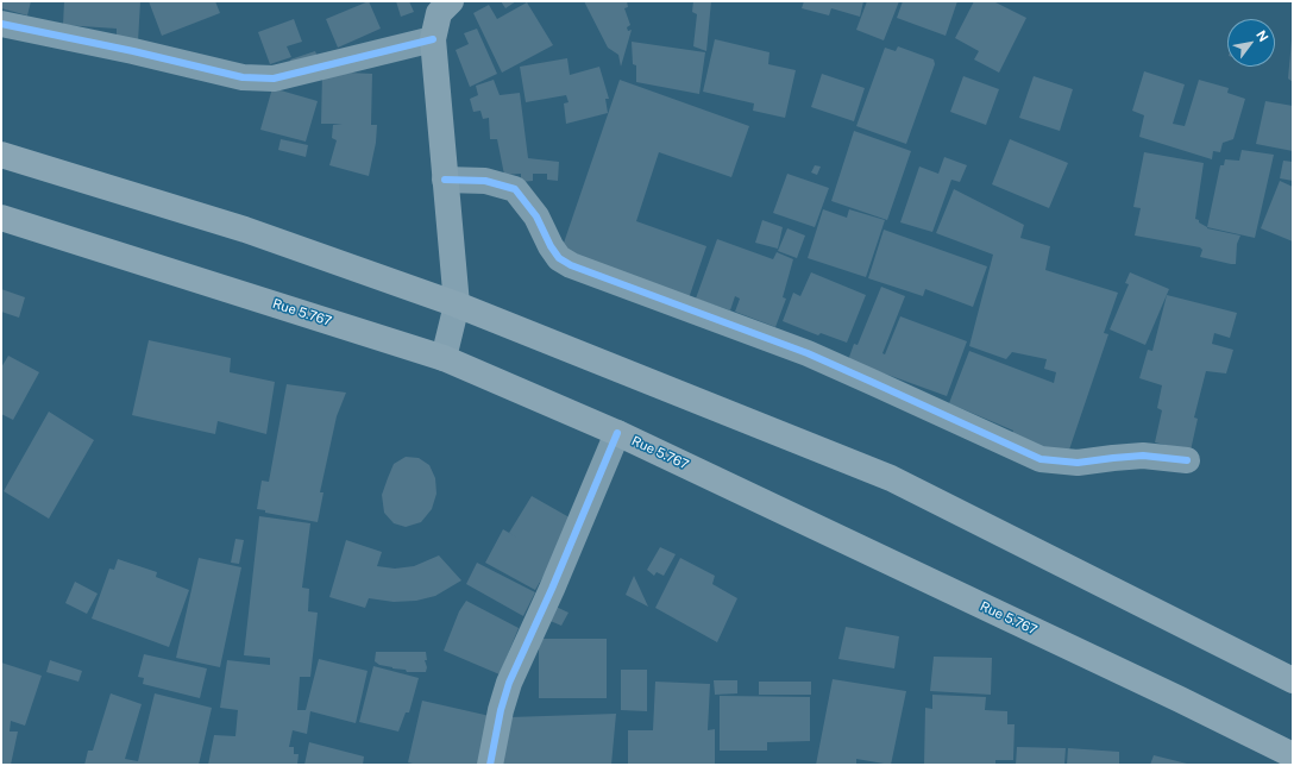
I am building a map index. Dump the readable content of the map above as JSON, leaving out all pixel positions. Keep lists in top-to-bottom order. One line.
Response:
{"streets":{"highway":["Rue 5.767"]},"north":"top right"}
